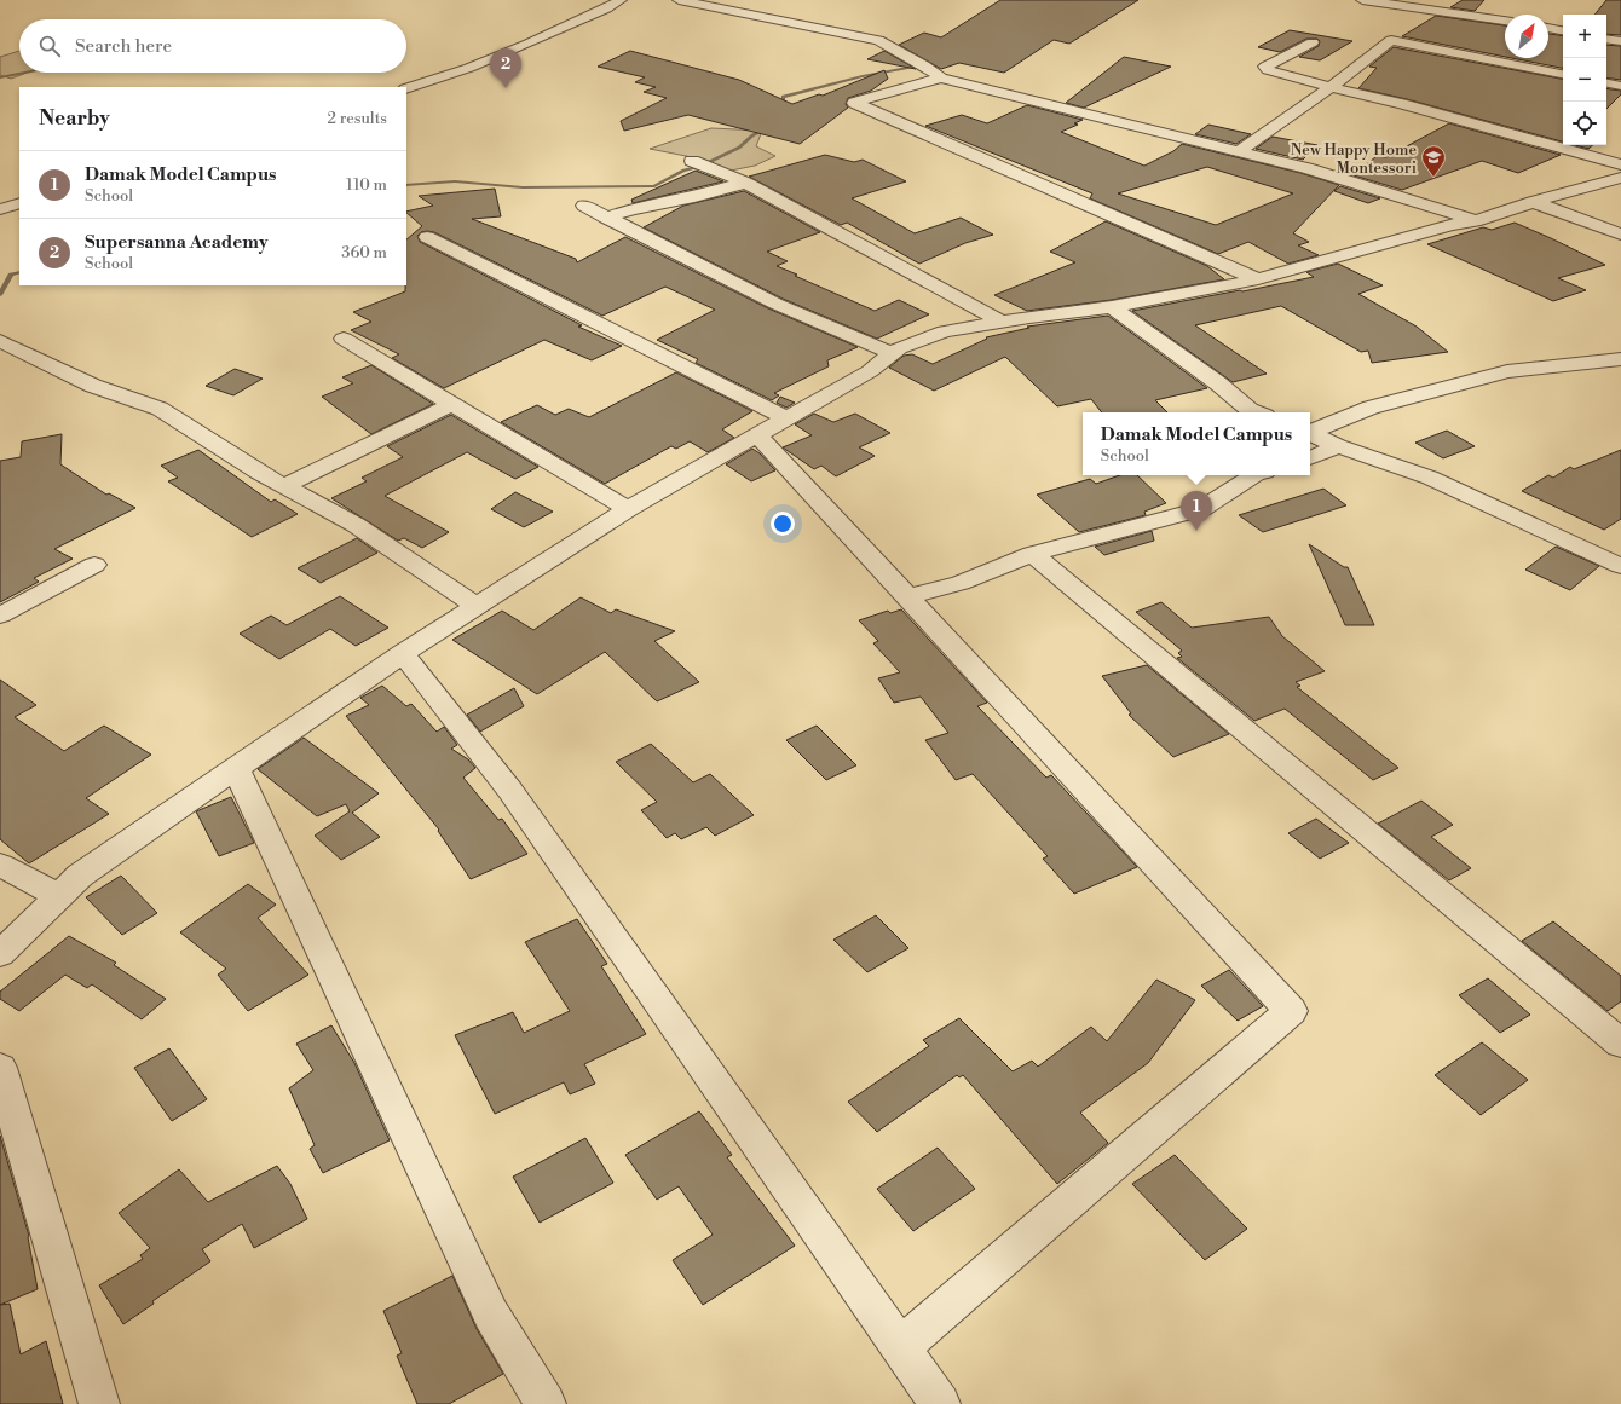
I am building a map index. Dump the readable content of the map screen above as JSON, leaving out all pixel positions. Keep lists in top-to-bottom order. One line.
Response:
{"places":{"school or university":["New Happy Home Montessori"]},"north":"top right","page":{"map_buttons":["+","−"],"search":"Search here","pins":["2","1"],"heading":["Nearby","2 results"],"list":[{"mark":"1","name":"Damak Model Campus","note":"School","value":"110 m"},{"mark":"2","name":"Supersanna Academy","note":"School","value":"360 m"}],"popup":["Damak Model Campus","School"]}}
